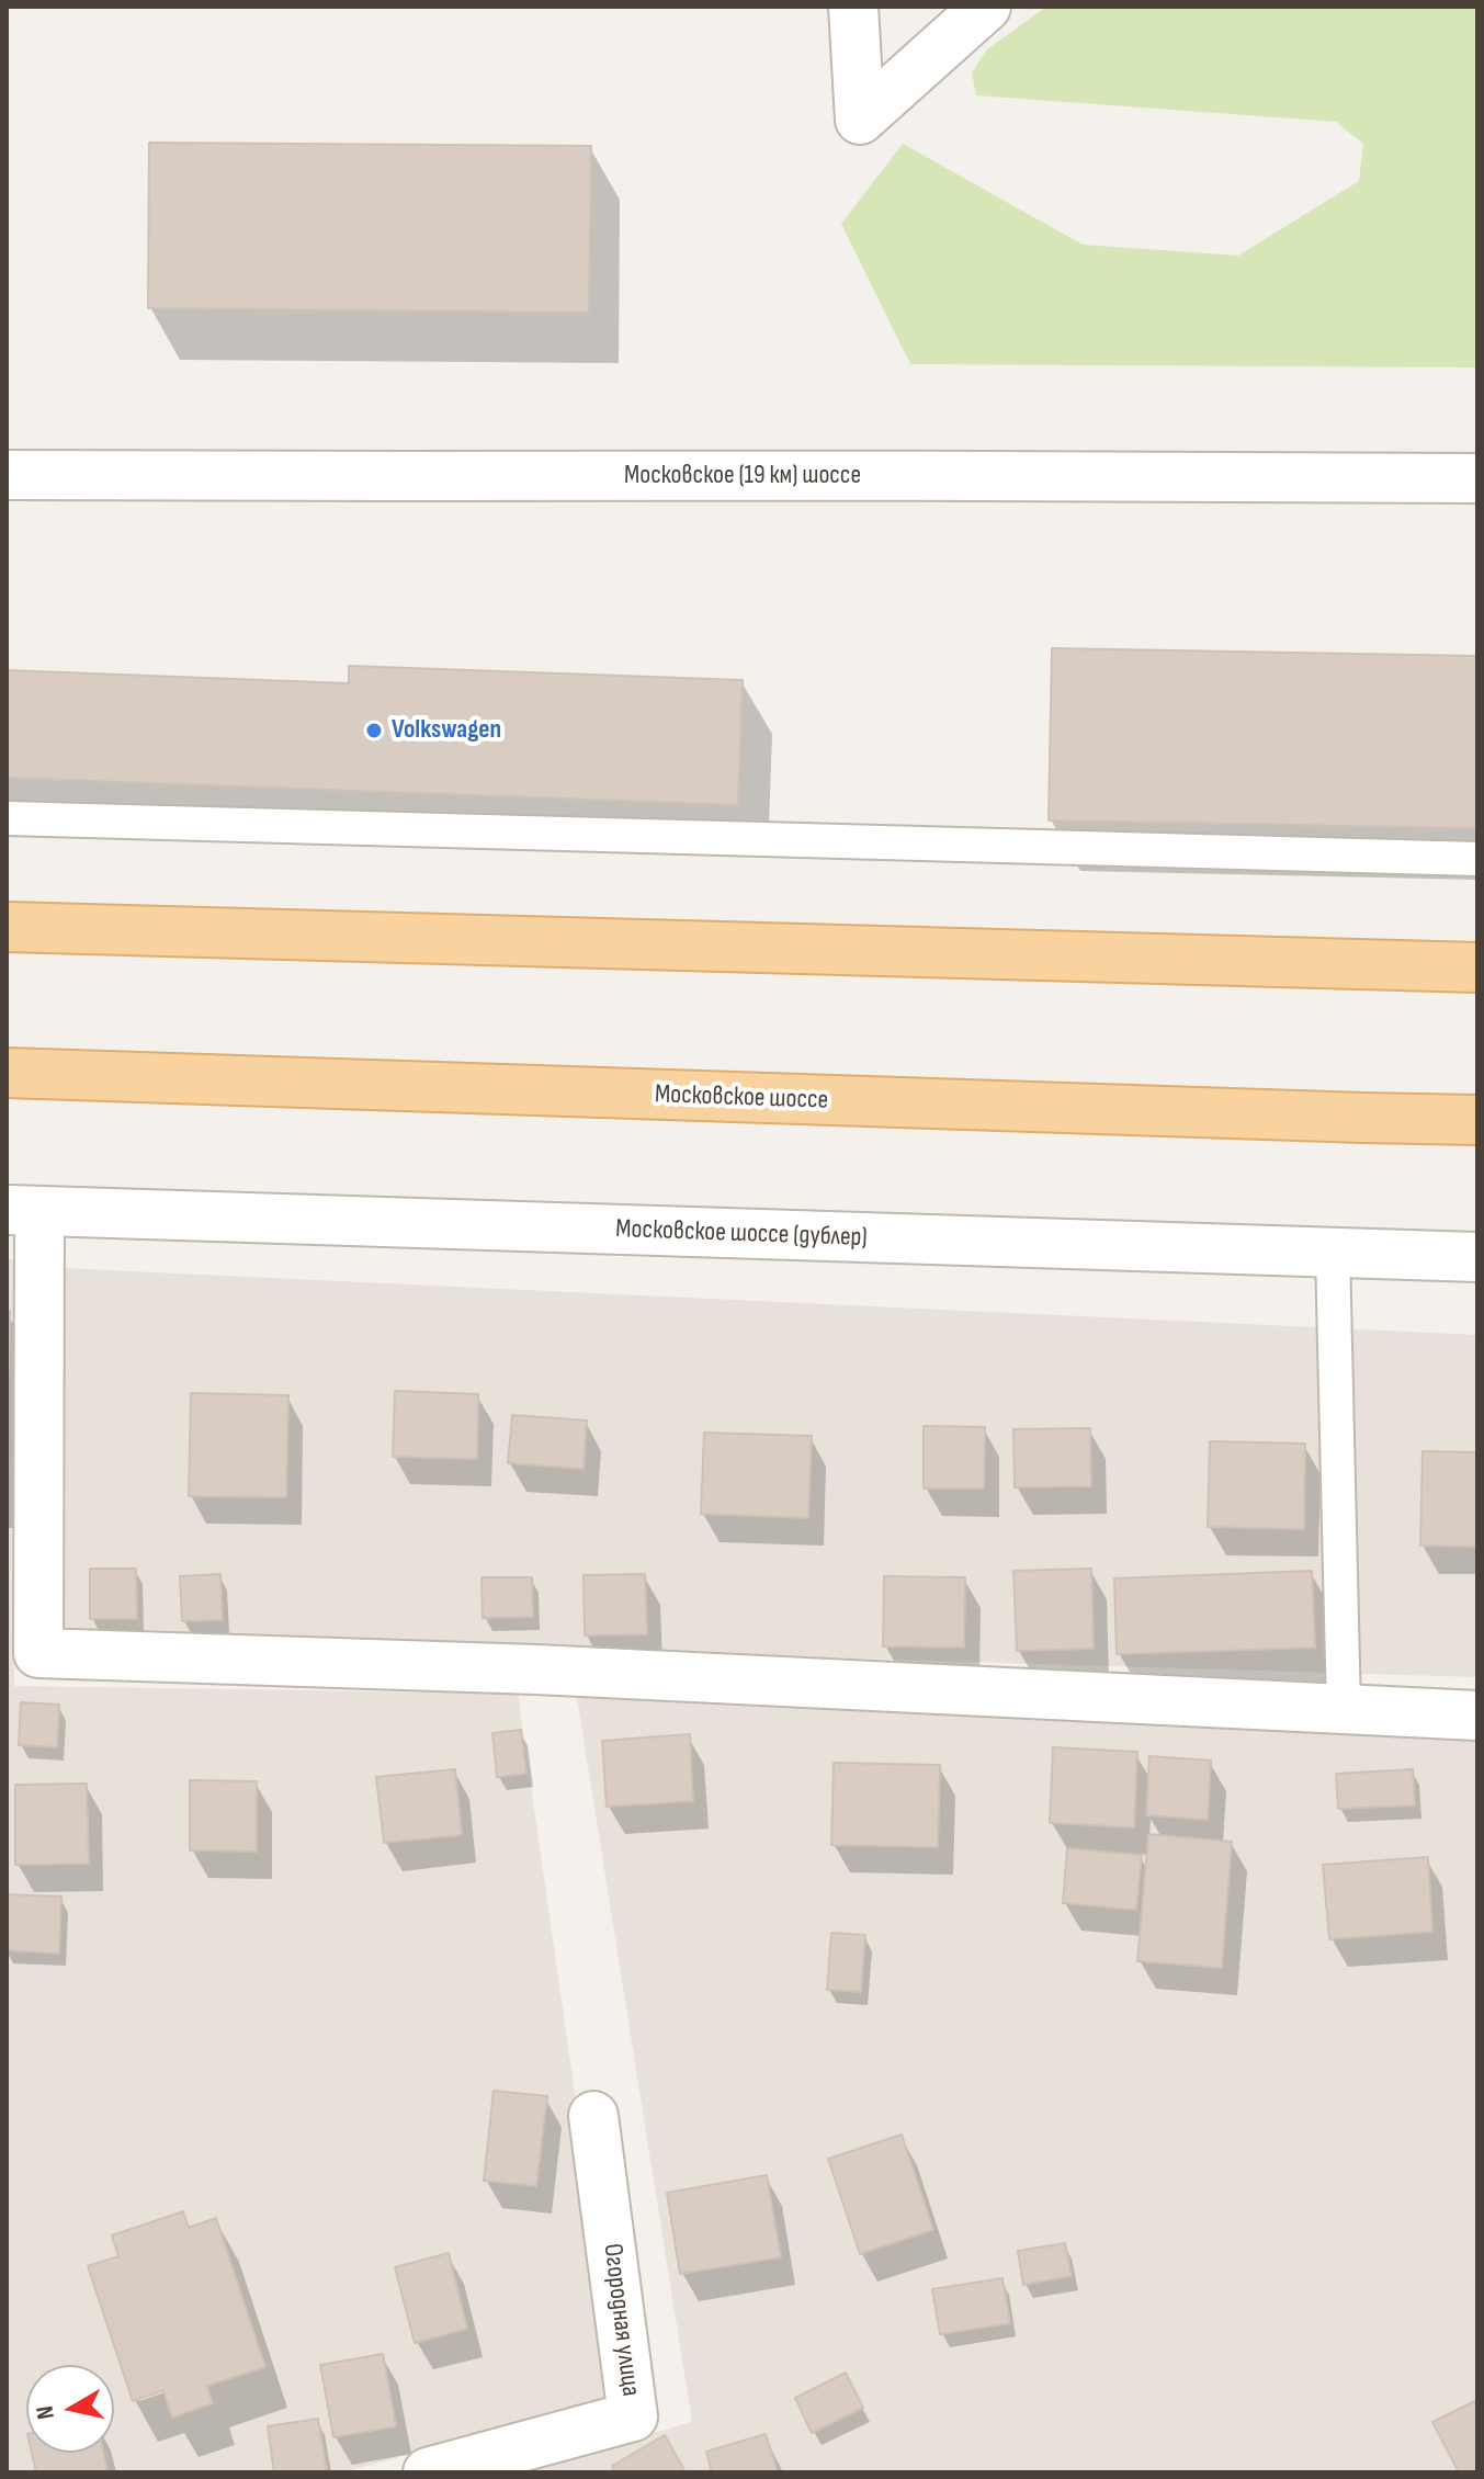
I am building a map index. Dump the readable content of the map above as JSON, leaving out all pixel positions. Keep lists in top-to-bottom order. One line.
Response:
{"streets":{"main road":["Московское шоссе"],"street":["Московское (19 км) шоссе","Московское шоссе (дублер)","Огородная улица"]},"places":["Volkswagen"],"north":"left"}
